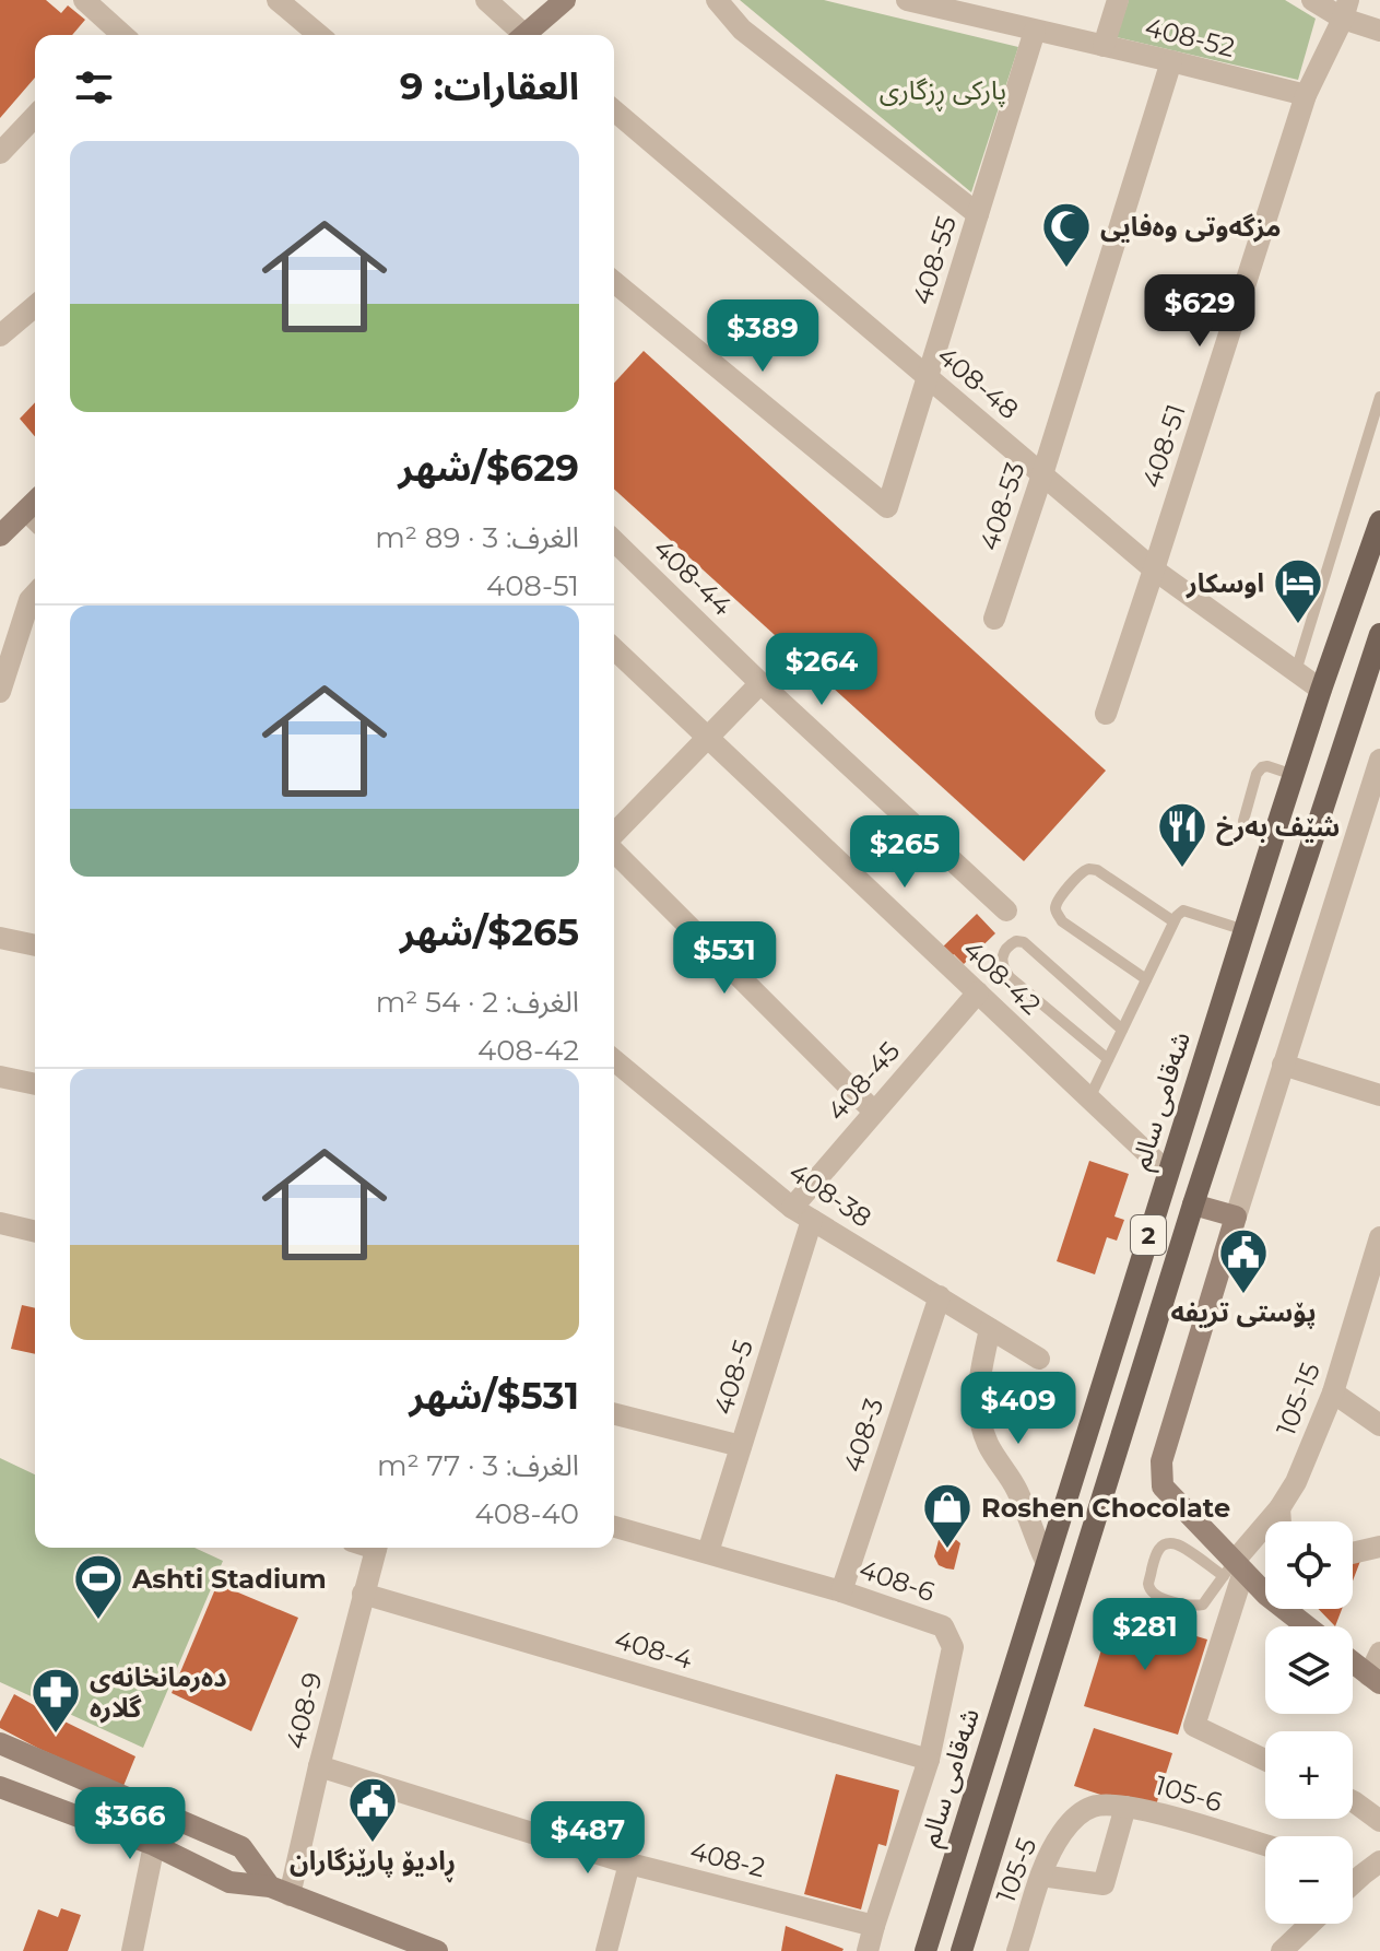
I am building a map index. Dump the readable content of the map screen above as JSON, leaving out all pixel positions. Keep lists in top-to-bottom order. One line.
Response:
{"streets":{"main road":["شەقامی سالم","2"],"street":["408-52","408-55","408-48","408-51","408-53","408-44","408-42","408-45","408-38","408-5","105-15","408-3","408-6","408-4","408-9","105-6","408-2","105-5"]},"crossings":[["408-52","408-55"],["408-52","408-51"],["408-52","408-53"],["408-55","408-48"],["408-48","408-51"],["408-48","408-53"],["408-48","شەقامی سالم"],["408-42","408-45"],["408-42","شەقامی سالم"],["408-45","408-38"],["408-38","408-5"],["408-38","408-3"],["408-5","408-6"],["408-3","408-6"],["408-6","408-4"],["408-6","408-2"],["408-4","408-9"],["408-9","408-2"],["105-6","105-5"]],"parks":["پارکی ڕزگاری"],"places":{"mosque":["مزگەوتی وەفایی"],"hotel":["اوسكار"],"restaurant":["شێف بەرخ"],"public building":["پۆستی تریفە","ڕادیۆ پارێزگاران"],"shop":["Roshen Chocolate"],"sports":["Ashti Stadium"],"pharmacy":["دەرمانخانەی گلارە"]},"page":{"heading":"العقارات: 9","list":[{"name":"$629/شهر","note":"الغرف: 3 · 89 m² · 408-51"},{"name":"$265/شهر","note":"الغرف: 2 · 54 m² · 408-42"},{"name":"$531/شهر","note":"الغرف: 3 · 77 m² · 408-40"}],"price":["$629","$389","$264","$265","$531","$409","$281","$366","$487"],"map_buttons":["+","−"]}}
